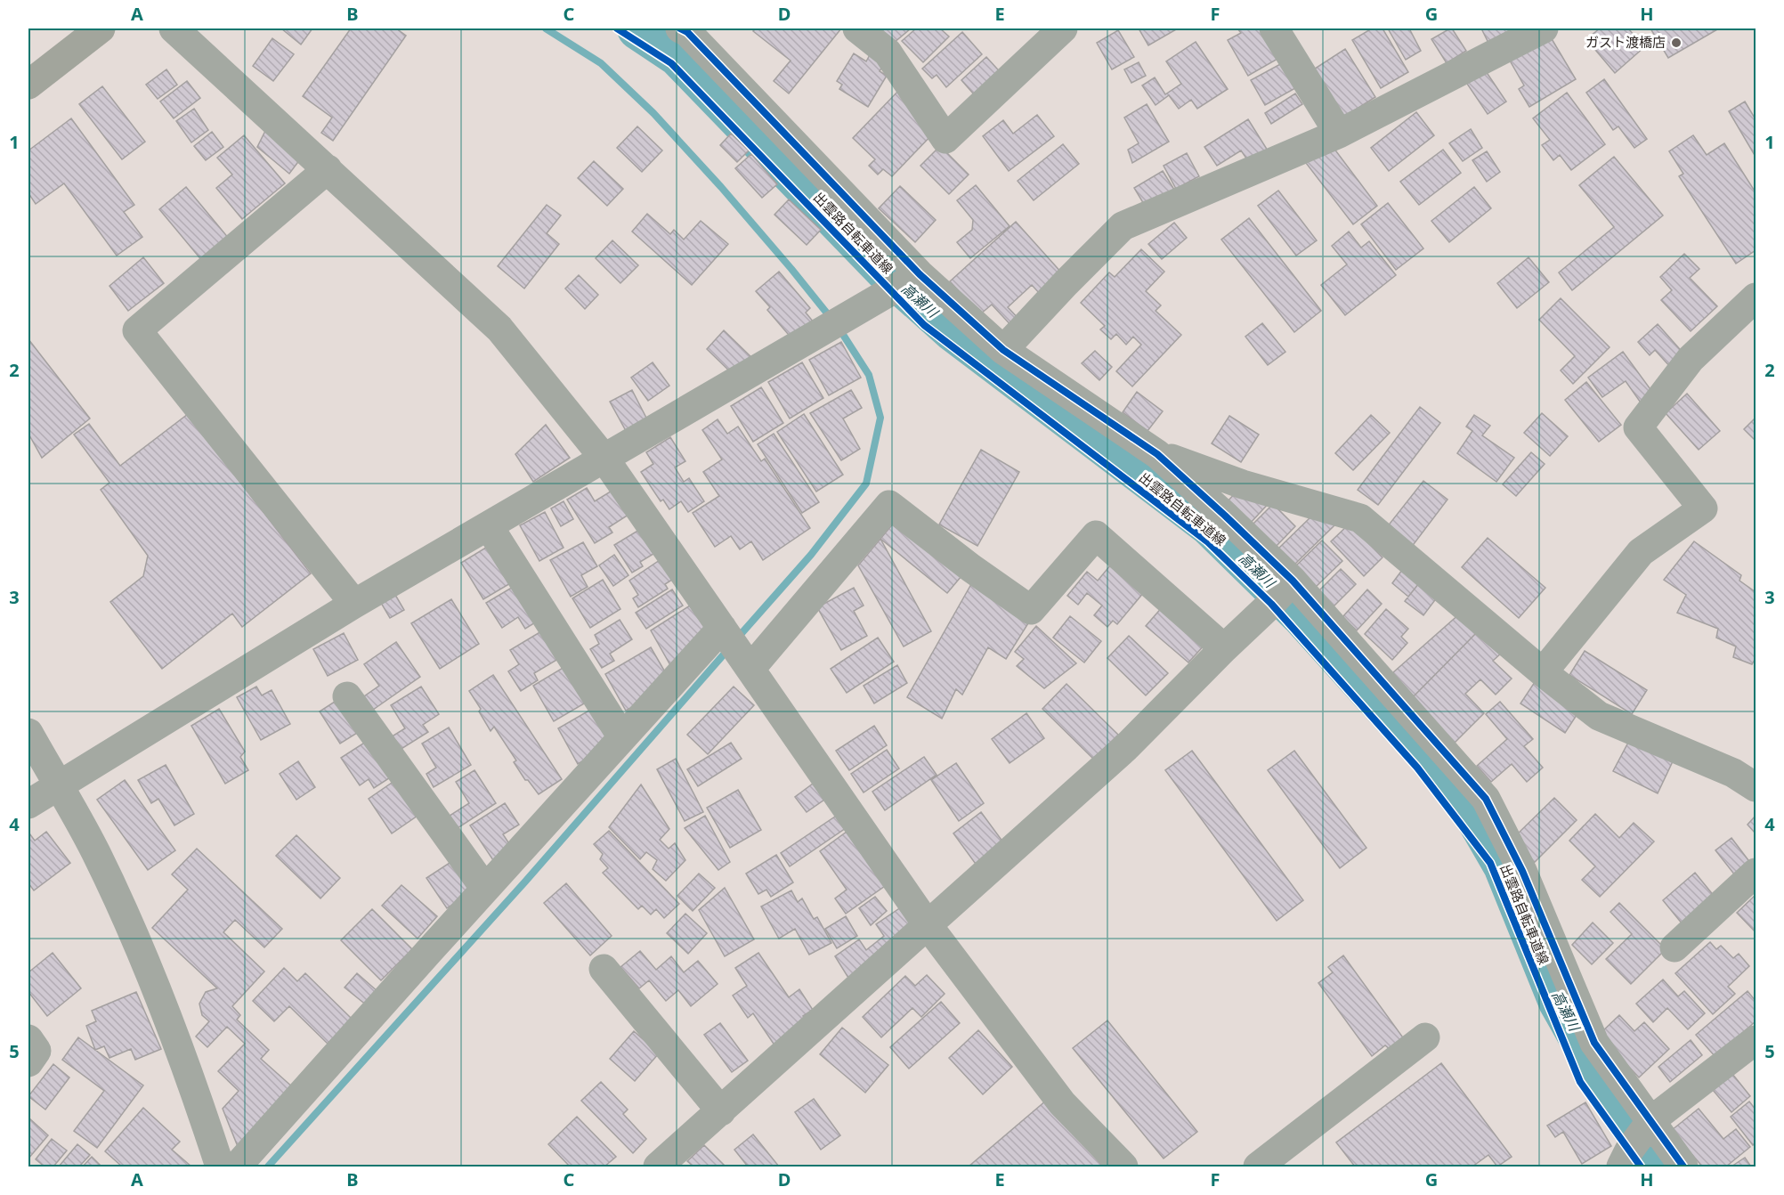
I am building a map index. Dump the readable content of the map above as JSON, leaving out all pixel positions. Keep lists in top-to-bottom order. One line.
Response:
{"streets":{"cycle path":["出雲路自転車道線"]},"water":["高瀬川"],"places":["ガスト渡橋店"],"grid":{"columns":["A","B","C","D","E","F","G","H"],"rows":["1","2","3","4","5"]}}
